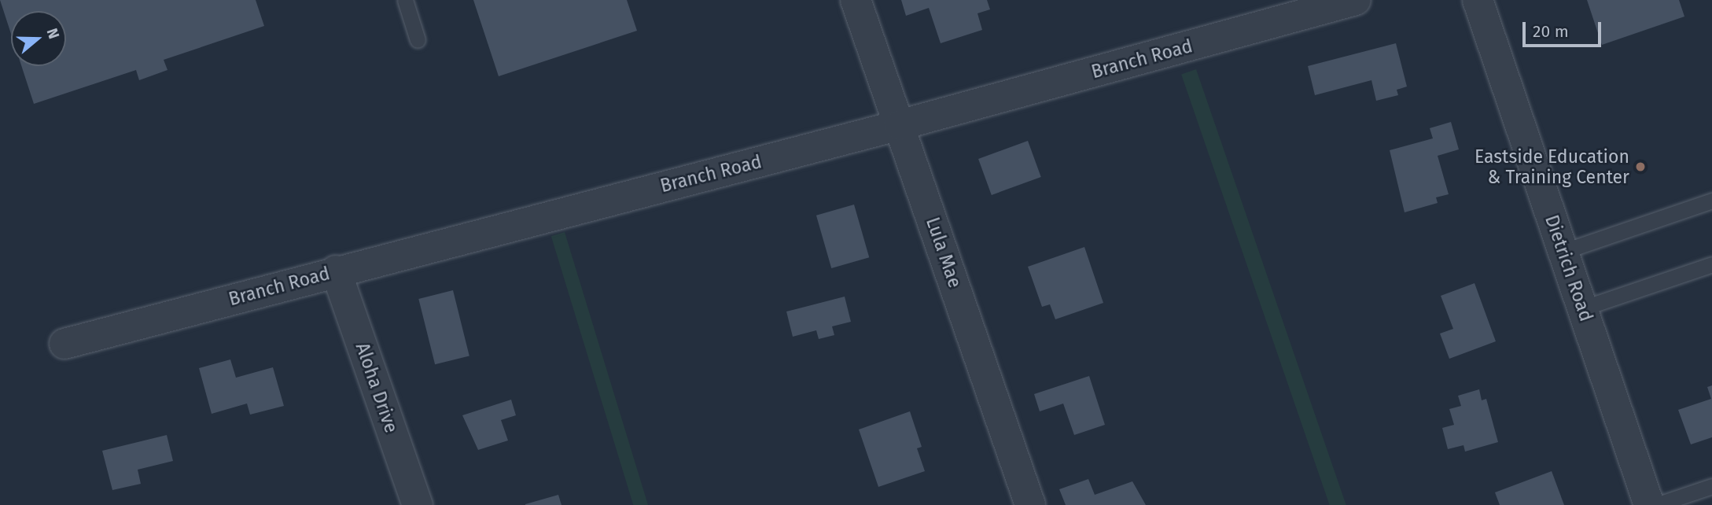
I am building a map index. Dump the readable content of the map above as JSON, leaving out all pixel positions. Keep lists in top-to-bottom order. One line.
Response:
{"streets":{"street":["Branch Road","Lula Mae","Dietrich Road","Aloha Drive"]},"crossings":[["Branch Road","Lula Mae"],["Branch Road","Aloha Drive"]],"places":["Eastside Education & Training Center"],"scale_bar":"20 m","north":"right"}
